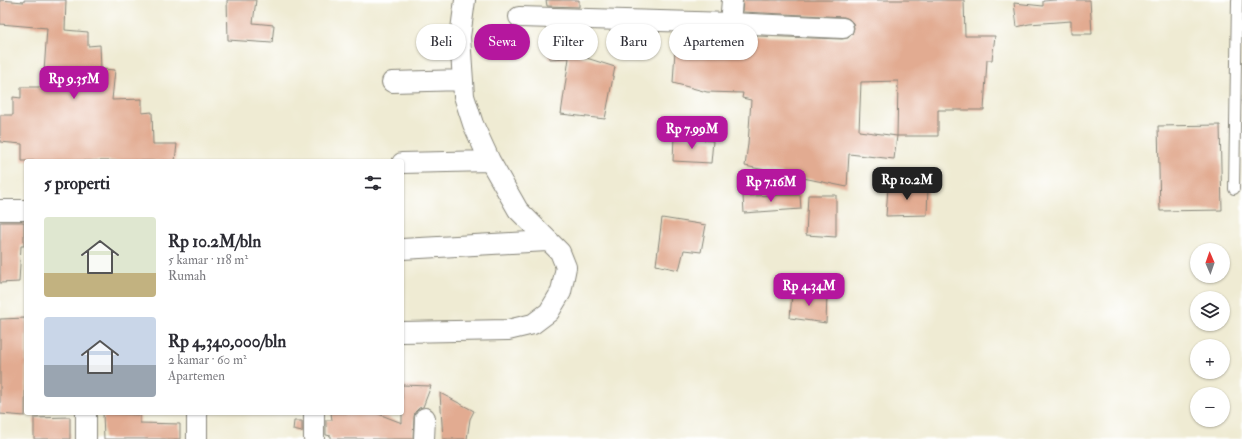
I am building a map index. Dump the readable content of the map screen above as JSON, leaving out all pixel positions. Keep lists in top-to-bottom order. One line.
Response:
{"north":"top","page":{"chip":["Beli","Sewa","Filter","Baru","Apartemen"],"price":["Rp 9.35M","Rp 7.99M","Rp 10.2M","Rp 7.16M","Rp 4.34M"],"heading":"5 properti","list":[{"name":"Rp 10.2M/bln","note":"5 kamar · 118 m² · Rumah"},{"name":"Rp 4,340,000/bln","note":"2 kamar · 60 m² · Apartemen"}],"map_buttons":["+","−"]}}
